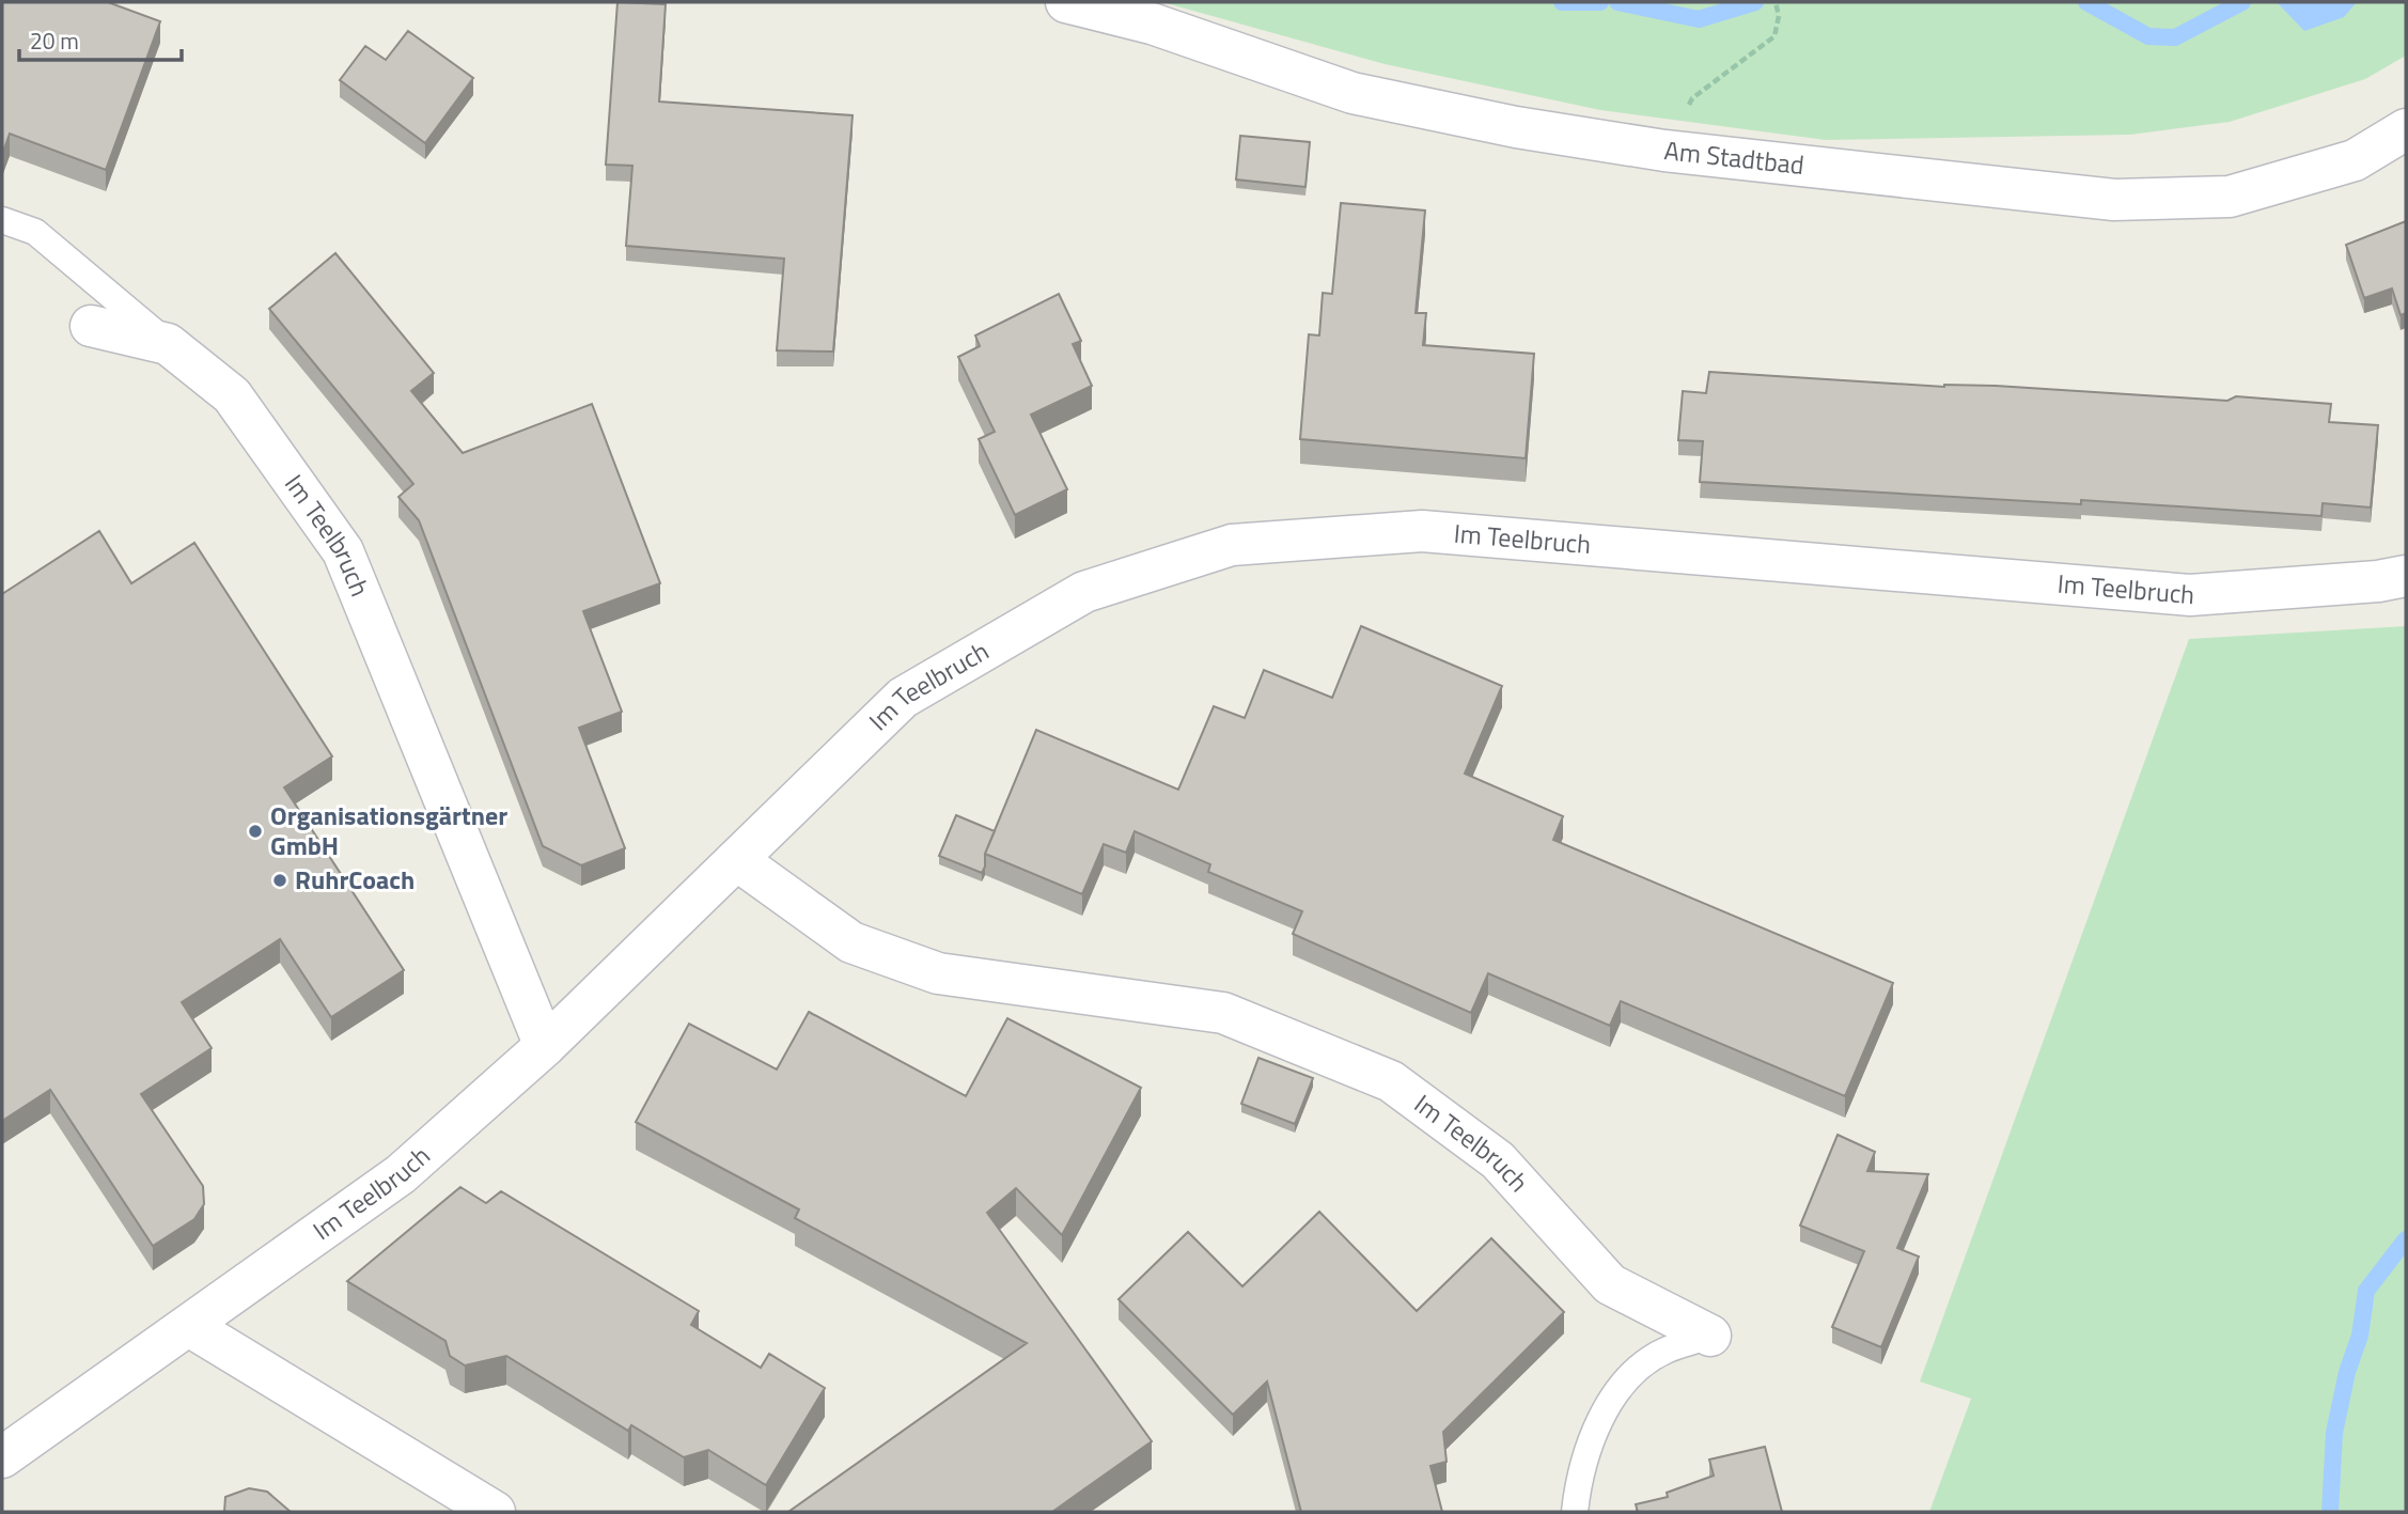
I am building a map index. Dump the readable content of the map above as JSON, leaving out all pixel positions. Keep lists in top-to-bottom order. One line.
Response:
{"streets":{"street":["Am Stadtbad","Im Teelbruch"]},"places":["Organisationsgärtner GmbH","RuhrCoach"],"scale_bar":"20 m"}
